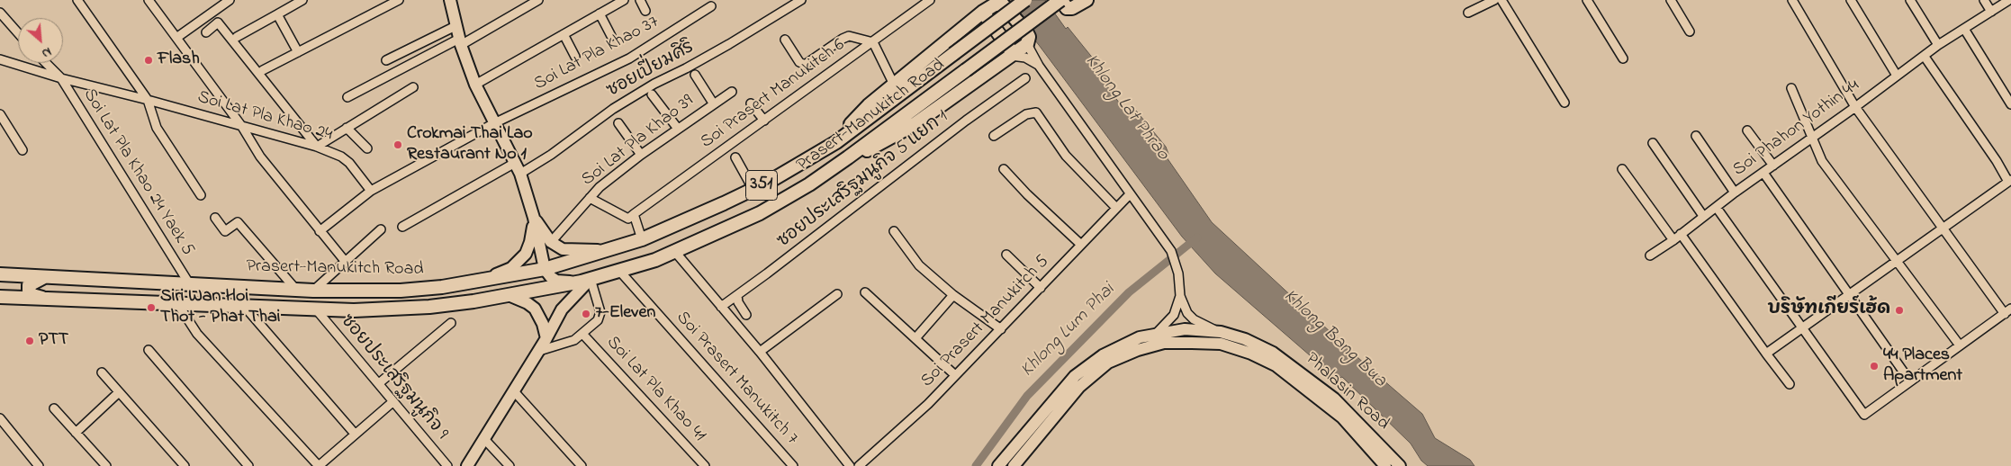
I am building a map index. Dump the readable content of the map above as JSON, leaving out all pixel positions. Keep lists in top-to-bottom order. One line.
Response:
{"streets":{"main road":["Prasert-Manukitch Road","351","Phalasin Road"],"street":["Soi Lat Pla Khao 37","ซอยเปี่ยมศิริ","Soi Prasert Manukitch 6","Soi Lat Pla Khao 24","Soi Phahon Yothin 44","Soi Lat Pla Khao 39","Soi Lat Pla Khao 24 Yaek 5","ซอยประเสริฐมนูกิจ 5 แยก 1","Soi Prasert Manukitch 5","ซอยประเสริฐมนูกิจ 9","Soi Prasert Manukitch 7","Soi Lat Pla Khao 41"]},"crossings":[["Prasert-Manukitch Road","Soi Lat Pla Khao 24 Yaek 5"],["Prasert-Manukitch Road","ซอยประเสริฐมนูกิจ 9"],["Prasert-Manukitch Road","Soi Prasert Manukitch 7"],["Prasert-Manukitch Road","Soi Lat Pla Khao 41"],["Soi Lat Pla Khao 24","Soi Lat Pla Khao 24 Yaek 5"]],"water":["Khlong Lat Phrao","Khlong Lum Phai","Khlong Bang Bua"],"places":["Flash","Crokmai Thai Lao Restaurant No 1","Siri Wan Hoi Thot - Phat Thai","บริษัทเกียร์เฮ้ด","7-Eleven","PTT","44 Places Apartment"],"north":"bottom right"}
